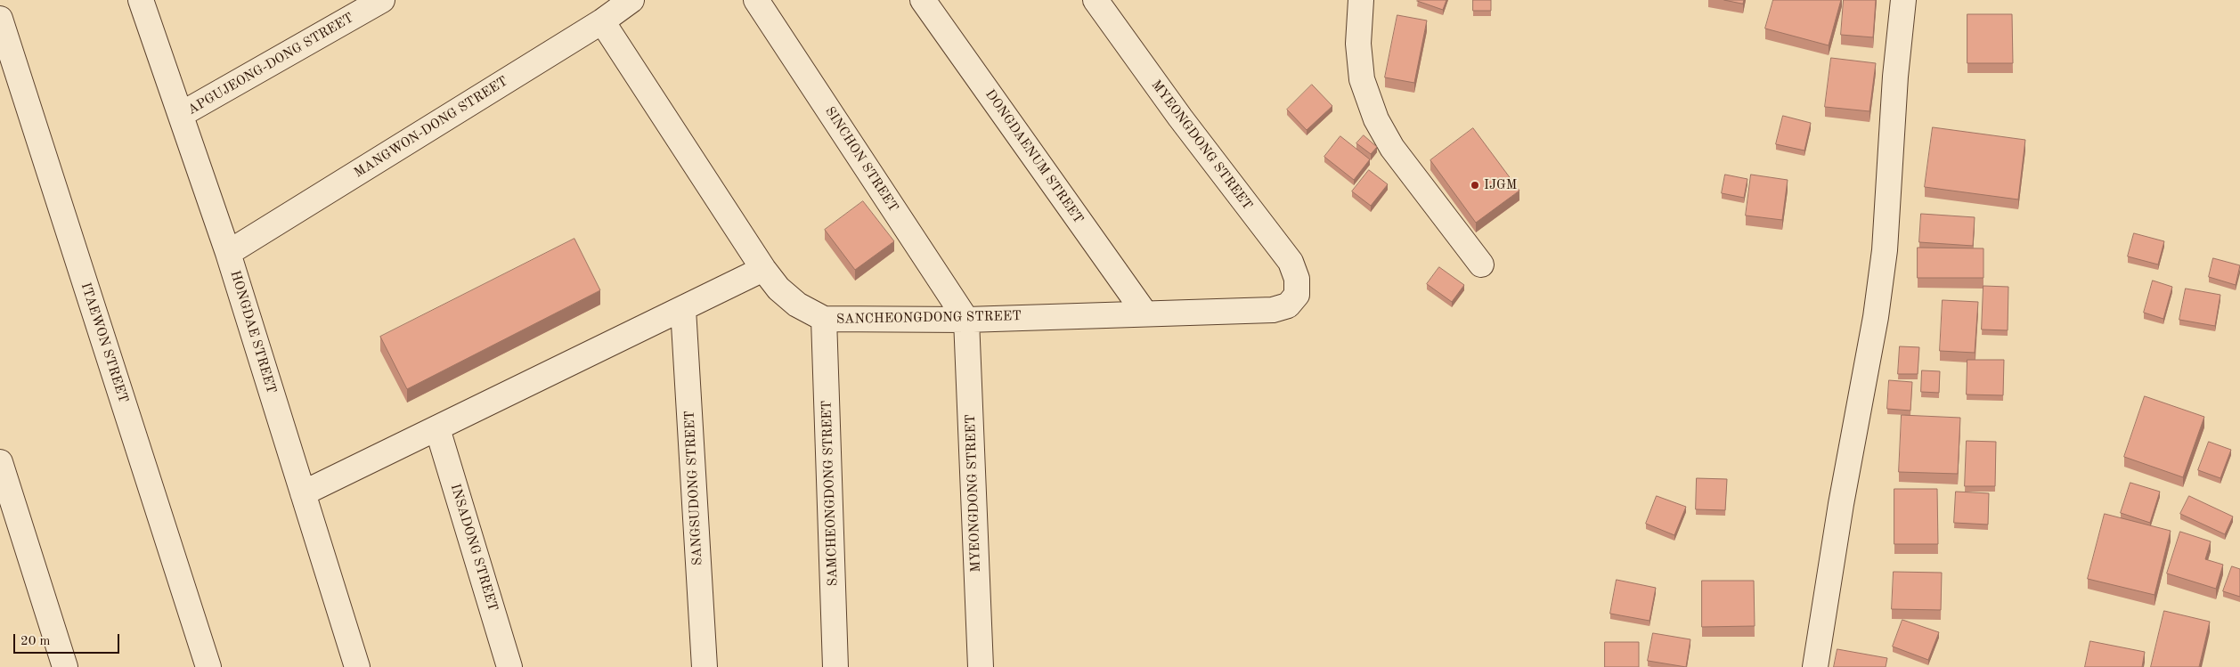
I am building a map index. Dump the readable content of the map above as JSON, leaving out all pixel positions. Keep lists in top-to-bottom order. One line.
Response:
{"streets":{"street":["APGUJEONG-DONG STREET","MANGWON-DONG STREET","MYEONGDONG STREET","DONGDAENUM STREET","SINCHON STREET","SANCHEONGDONG STREET","HONGDAE STREET","ITAEWON STREET","SANGSUDONG STREET","SAMCHEONGDONG STREET","INSADONG STREET"]},"crossings":[["APGUJEONG-DONG STREET","HONGDAE STREET"],["MANGWON-DONG STREET","SANCHEONGDONG STREET"],["MANGWON-DONG STREET","HONGDAE STREET"],["MYEONGDONG STREET","SINCHON STREET"],["MYEONGDONG STREET","SANCHEONGDONG STREET"],["DONGDAENUM STREET","SANCHEONGDONG STREET"],["SINCHON STREET","SANCHEONGDONG STREET"],["SANCHEONGDONG STREET","SAMCHEONGDONG STREET"]],"places":["IJGM"],"scale_bar":"20 m"}
